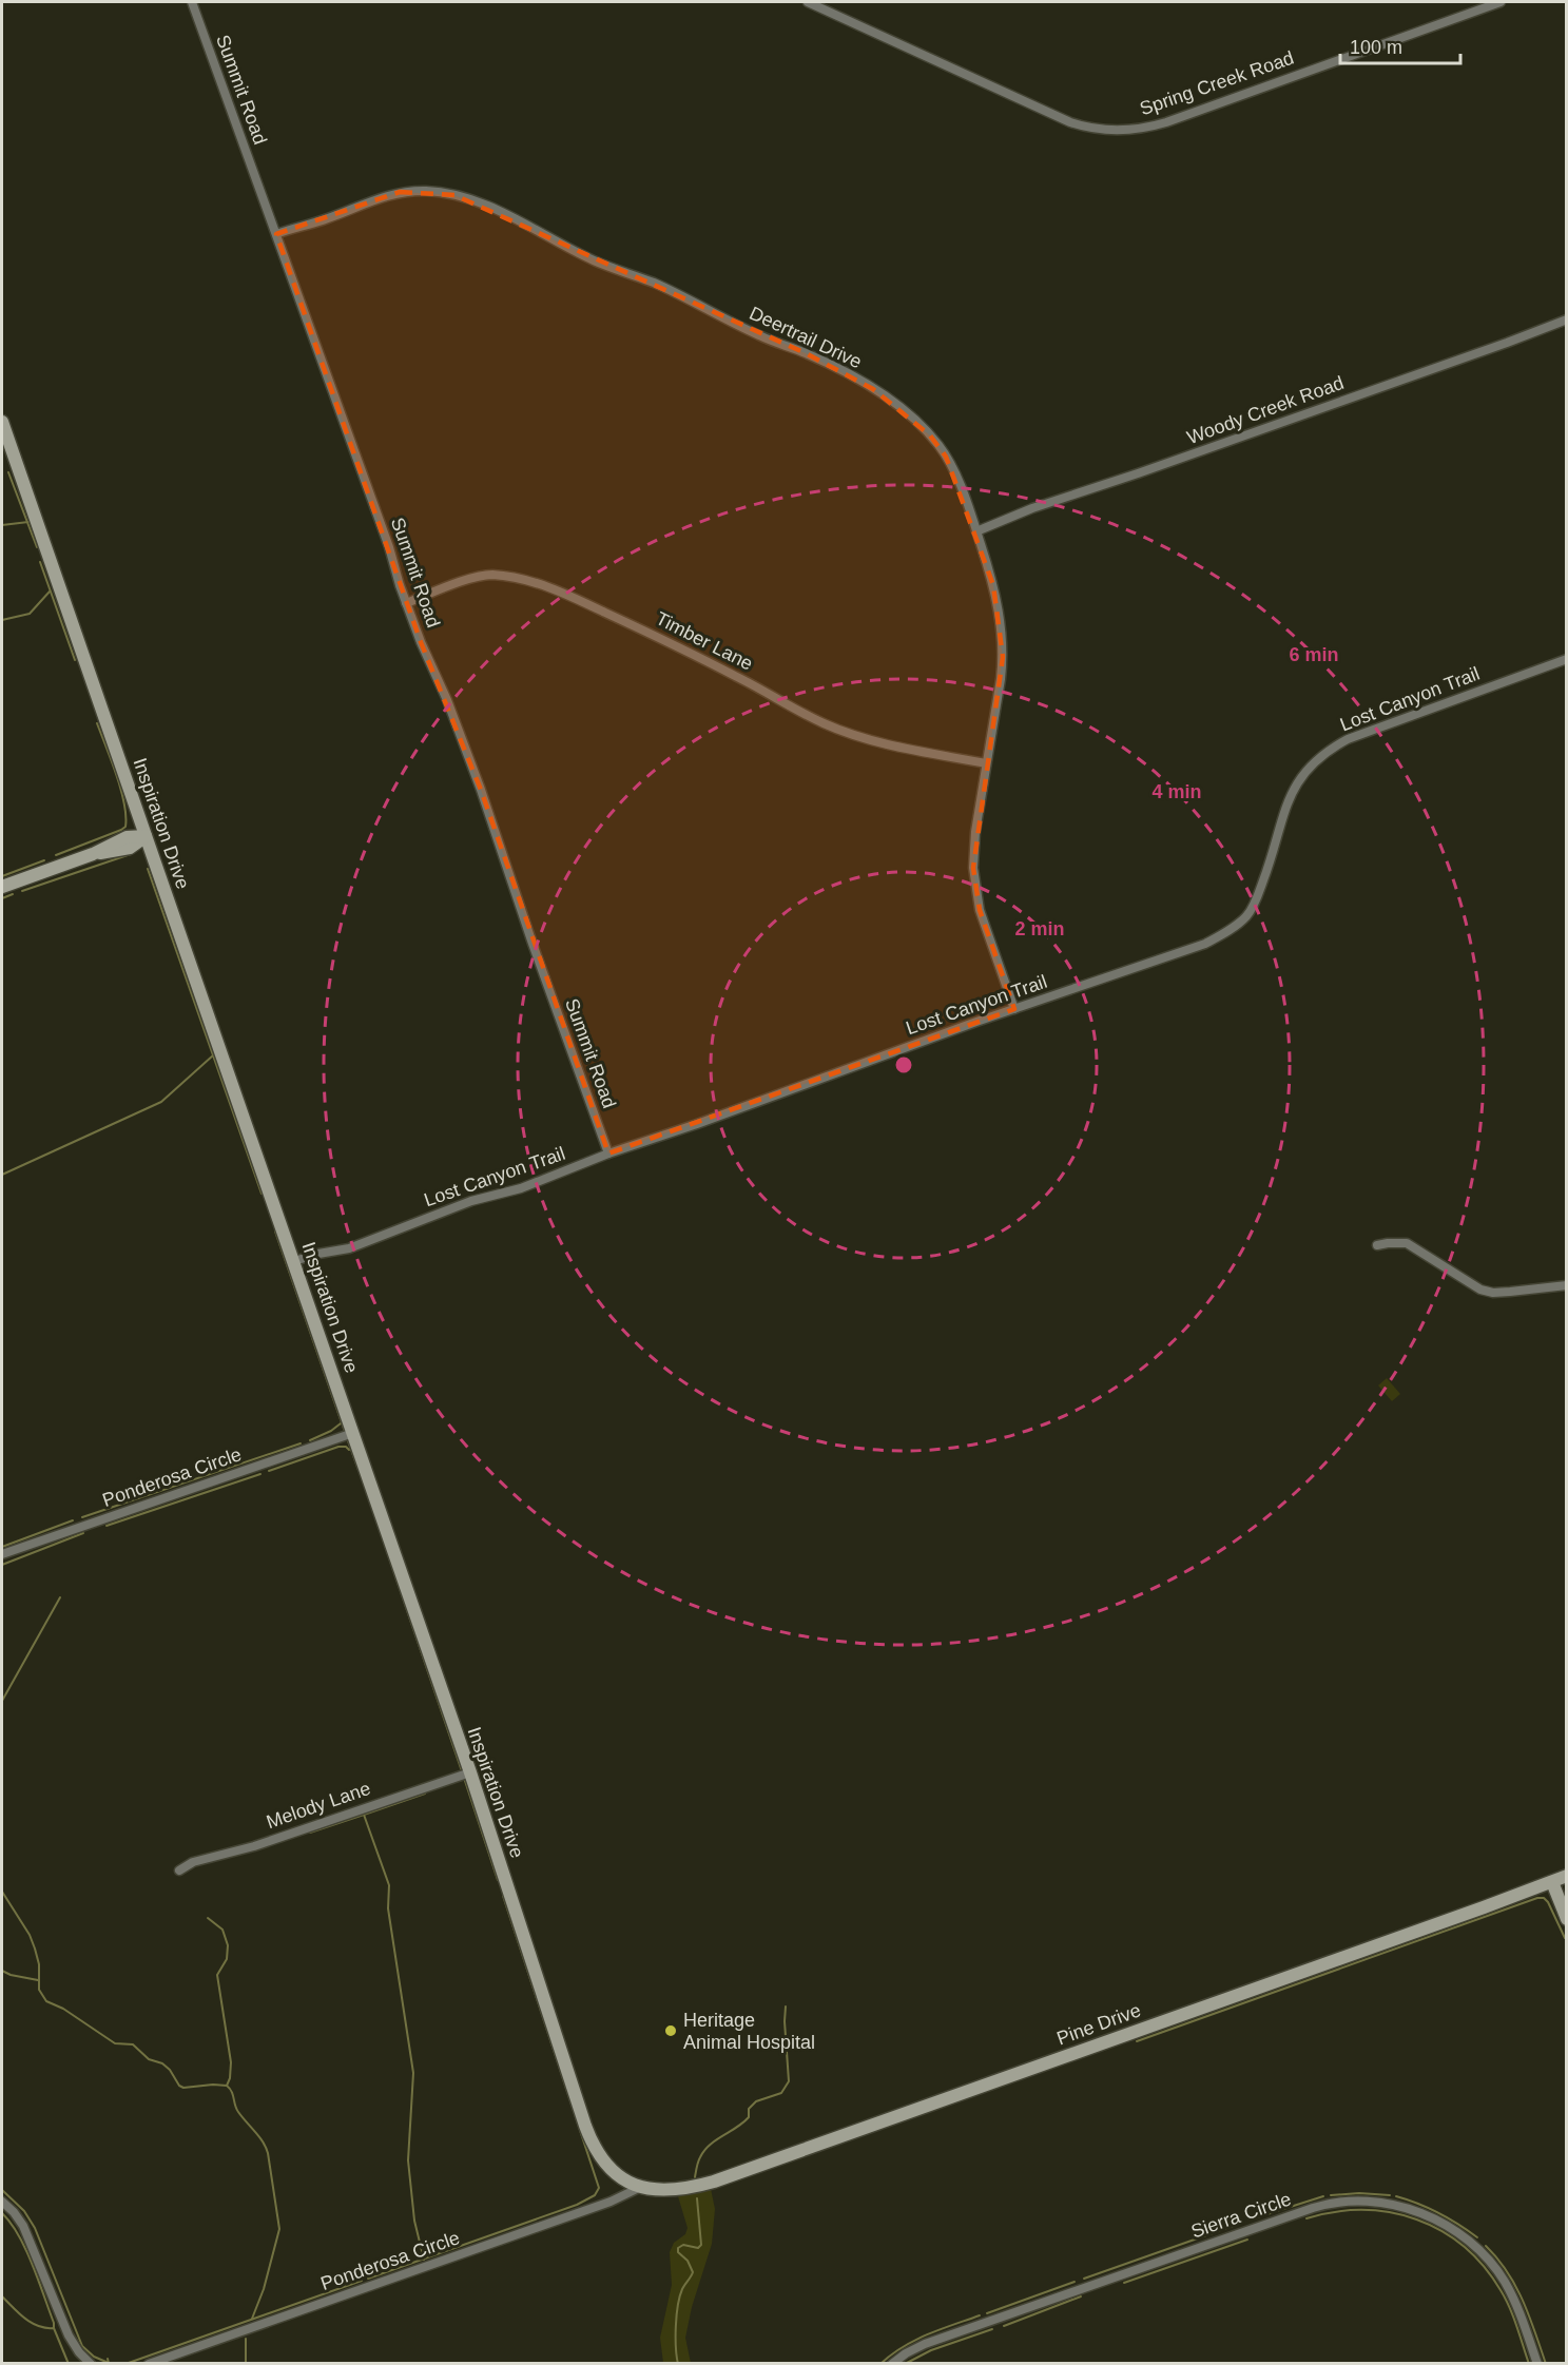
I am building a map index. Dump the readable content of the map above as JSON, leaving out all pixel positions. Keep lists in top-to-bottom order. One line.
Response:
{"streets":{"main road":["Inspiration Drive","Pine Drive"],"street":["Spring Creek Road","Summit Road","Deertrail Drive","Woody Creek Road","Timber Lane","Lost Canyon Trail","Ponderosa Circle","Melody Lane","Sierra Circle"]},"crossings":[["Summit Road","Deertrail Drive"],["Summit Road","Timber Lane"],["Summit Road","Lost Canyon Trail"],["Deertrail Drive","Woody Creek Road"],["Deertrail Drive","Timber Lane"],["Deertrail Drive","Lost Canyon Trail"],["Lost Canyon Trail","Inspiration Drive"],["Inspiration Drive","Ponderosa Circle"],["Inspiration Drive","Melody Lane"],["Inspiration Drive","Pine Drive"],["Ponderosa Circle","Pine Drive"]],"places":["Heritage Animal Hospital"],"scale_bar":"100 m","rings":["6 min","4 min","2 min"]}
